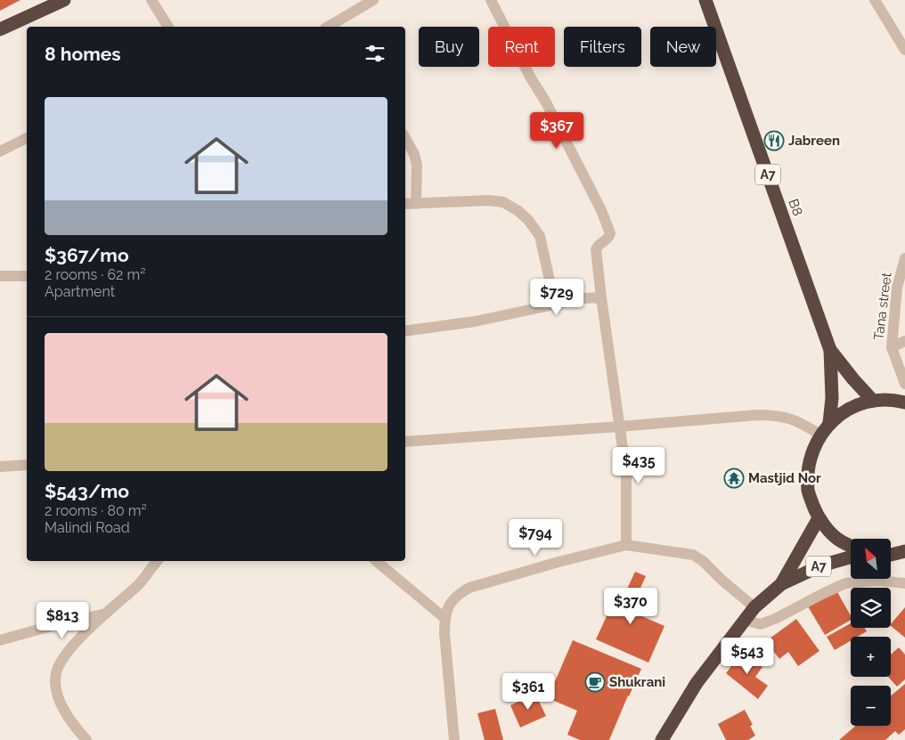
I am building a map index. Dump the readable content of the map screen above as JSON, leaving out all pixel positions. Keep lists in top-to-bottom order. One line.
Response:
{"streets":{"highway":["A7","B8"],"street":["Tana street"]},"crossings":[["A7","B8"]],"places":{"restaurant":["Jabreen"],"temple":["Mastjid Nor"],"cafe":["Shukrani"]},"north":"top left","page":{"chip":["Buy","Rent","Filters","New"],"heading":"8 homes","list":[{"name":"$367/mo","note":"2 rooms · 62 m² · Apartment"},{"name":"$543/mo","note":"2 rooms · 80 m² · Malindi Road"}],"price":["$367","$729","$435","$794","$370","$813","$543","$361"],"map_buttons":["+","−"]}}
